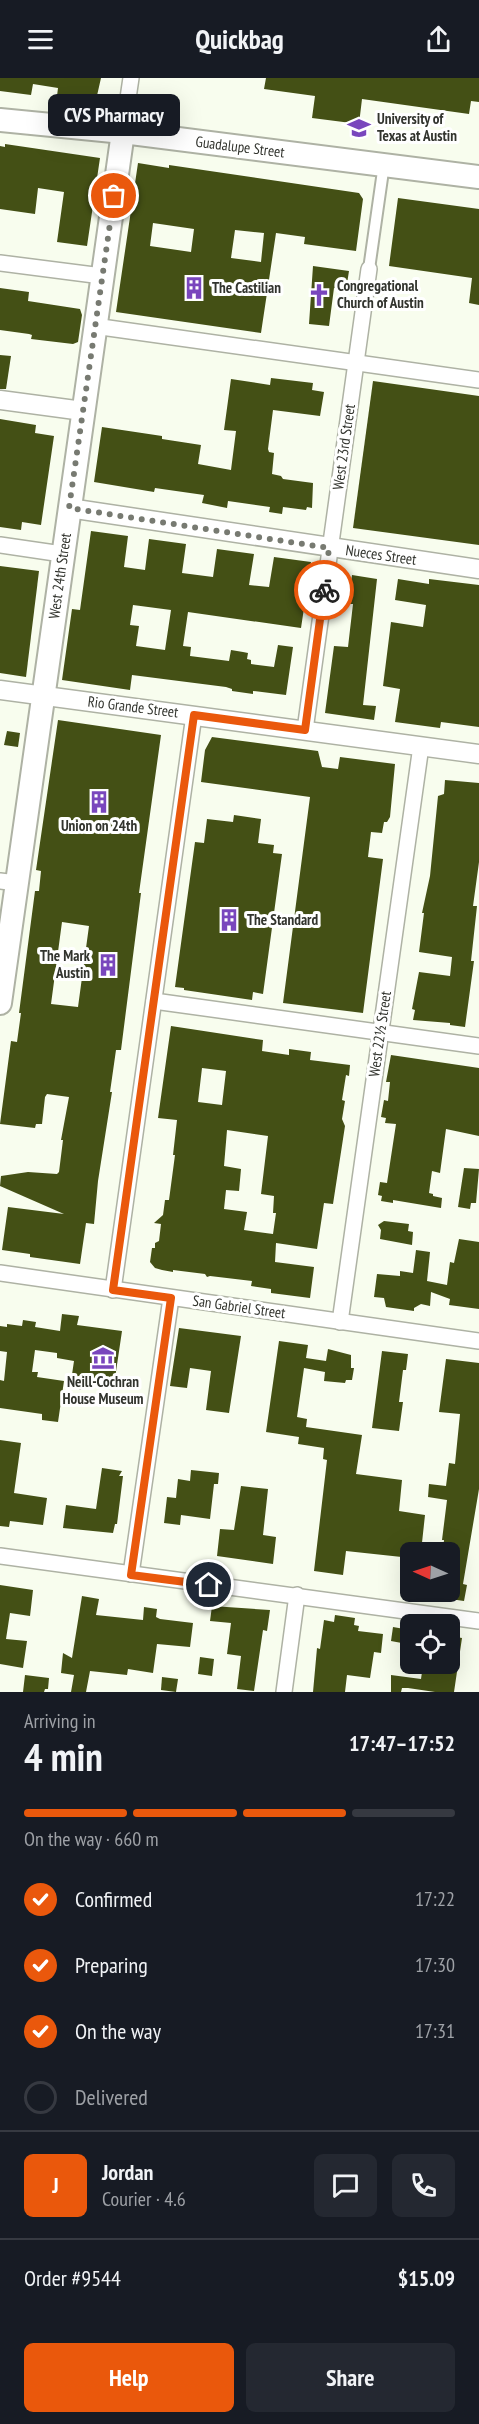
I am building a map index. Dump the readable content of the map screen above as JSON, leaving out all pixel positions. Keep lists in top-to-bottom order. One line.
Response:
{"streets":{"main road":["Guadalupe Street","West 24th Street"],"street":["West 23rd Street","Nueces Street","Rio Grande Street","West 22½ Street","San Gabriel Street"]},"crossings":[["Guadalupe Street","West 23rd Street"],["Guadalupe Street","West 24th Street"],["West 23rd Street","Nueces Street"],["West 23rd Street","Rio Grande Street"],["Nueces Street","West 24th Street"],["West 24th Street","Rio Grande Street"],["Rio Grande Street","West 22½ Street"],["West 22½ Street","San Gabriel Street"]],"places":{"school or university":["University of Texas at Austin"],"other":["CVS Pharmacy"],"building":["The Castilian","Union on 24th","The Standard","The Mark Austin"],"church":["Congregational Church of Austin"],"museum":["Neill-Cochran House Museum"]},"north":"left","page":{"header":"Quickbag","bubble":"CVS Pharmacy","heading":["4 min","Arriving in","17:47–17:52"],"panel":["Jordan","Courier · 4.6","Order #9544","$15.09"],"bar":"On the way · 660 m","list":[["Confirmed","17:22"],["Preparing","17:30"],["On the way","17:31"],"Delivered"],"round":"J","buttons":["Help","Share"]}}
